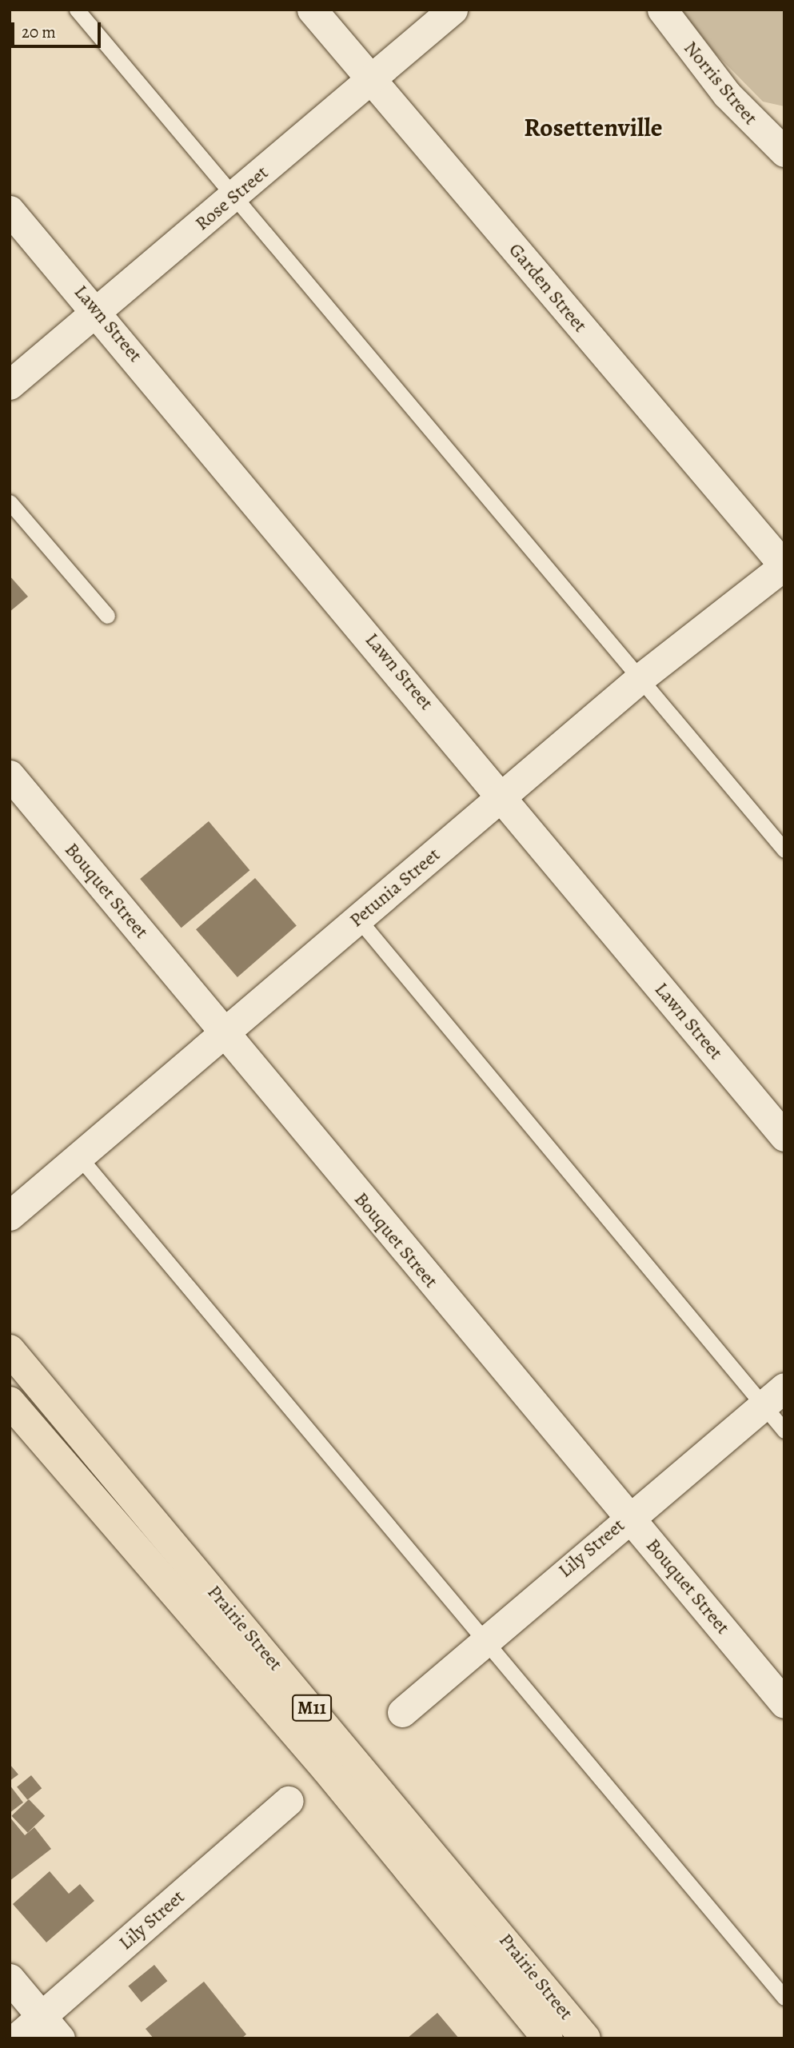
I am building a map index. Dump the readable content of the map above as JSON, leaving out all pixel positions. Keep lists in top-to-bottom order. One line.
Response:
{"streets":{"main road":["Prairie Street","M11"],"street":["Norris Street","Rose Street","Garden Street","Lawn Street","Petunia Street","Bouquet Street","Lily Street"]},"crossings":[["Rose Street","Garden Street"],["Rose Street","Lawn Street"],["Garden Street","Petunia Street"],["Lawn Street","Petunia Street"],["Petunia Street","Bouquet Street"],["Bouquet Street","Lily Street"]],"districts":["Rosettenville"],"scale_bar":"20 m"}
